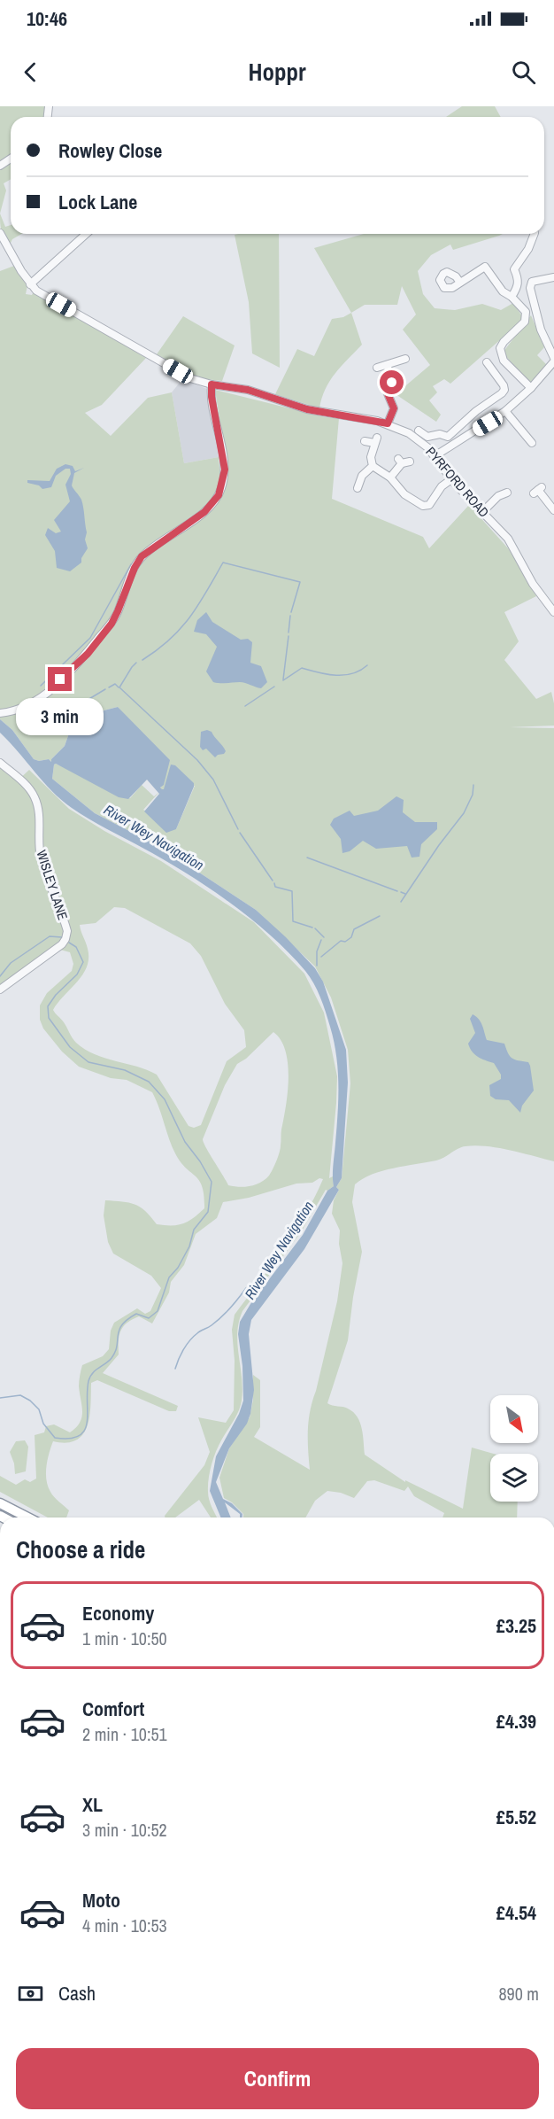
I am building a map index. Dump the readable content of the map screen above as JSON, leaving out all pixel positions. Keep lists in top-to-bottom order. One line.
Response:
{"streets":{"street":["PYRFORD ROAD","WISLEY LANE"]},"water":["River Wey Navigation"],"north":"bottom right","page":{"status":"10:46","header":"Hoppr","banner":["Rowley Close","Lock Lane"],"bubble":"3 min","heading":"Choose a ride","list":[{"name":"Economy","note":"1 min · 10:50","value":"£3.25"},{"name":"Comfort","note":"2 min · 10:51","value":"£4.39"},{"name":"XL","note":"3 min · 10:52","value":"£5.52"},{"name":"Moto","note":"4 min · 10:53","value":"£4.54"}],"pay":["Cash","890 m"],"buttons":"Confirm"}}
